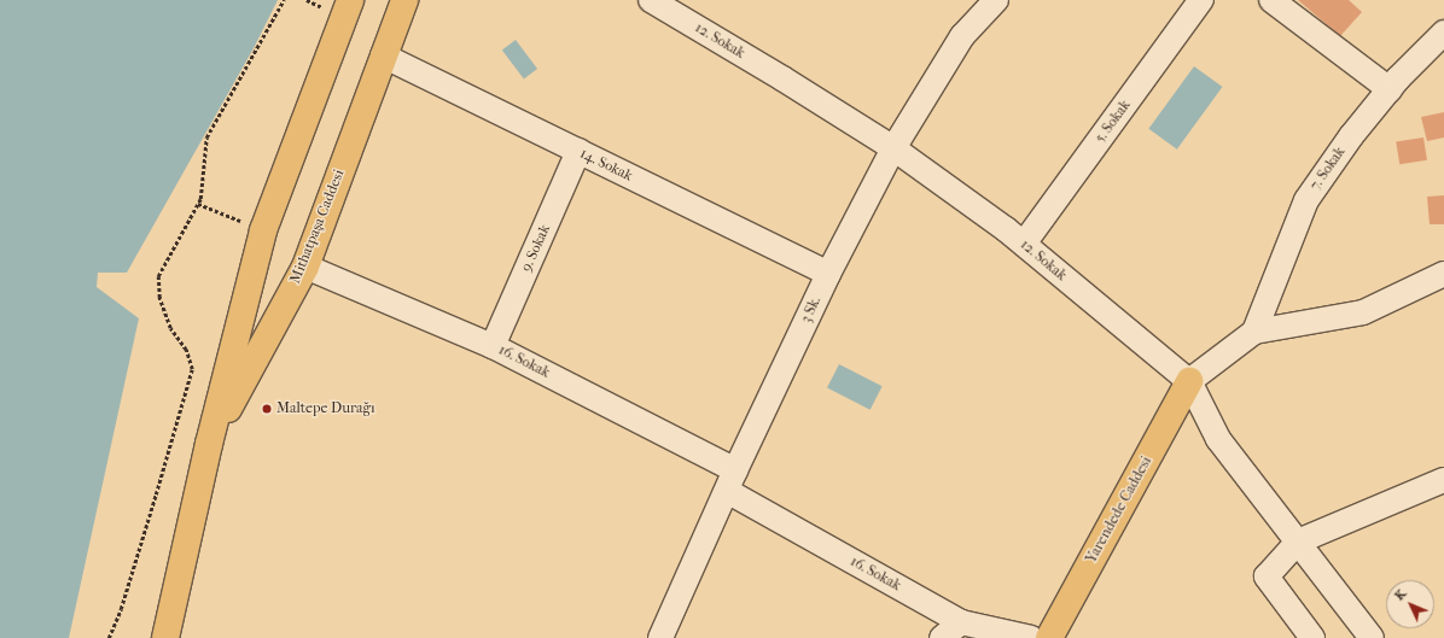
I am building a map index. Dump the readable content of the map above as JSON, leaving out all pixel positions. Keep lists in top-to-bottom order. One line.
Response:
{"streets":{"main road":["Mithatpaşa Caddesi","Yarendede Caddesi"],"street":["12. Sokak","5. Sokak","14. Sokak","7. Sokak","9. Sokak","3 Sk.","16. Sokak"]},"crossings":[["12. Sokak","5. Sokak"],["12. Sokak","3 Sk."],["12. Sokak","Yarendede Caddesi"],["14. Sokak","Mithatpaşa Caddesi"],["14. Sokak","9. Sokak"],["14. Sokak","3 Sk."],["Mithatpaşa Caddesi","16. Sokak"],["9. Sokak","16. Sokak"],["3 Sk.","16. Sokak"]],"places":["Maltepe Durağı"],"north":"top left"}
